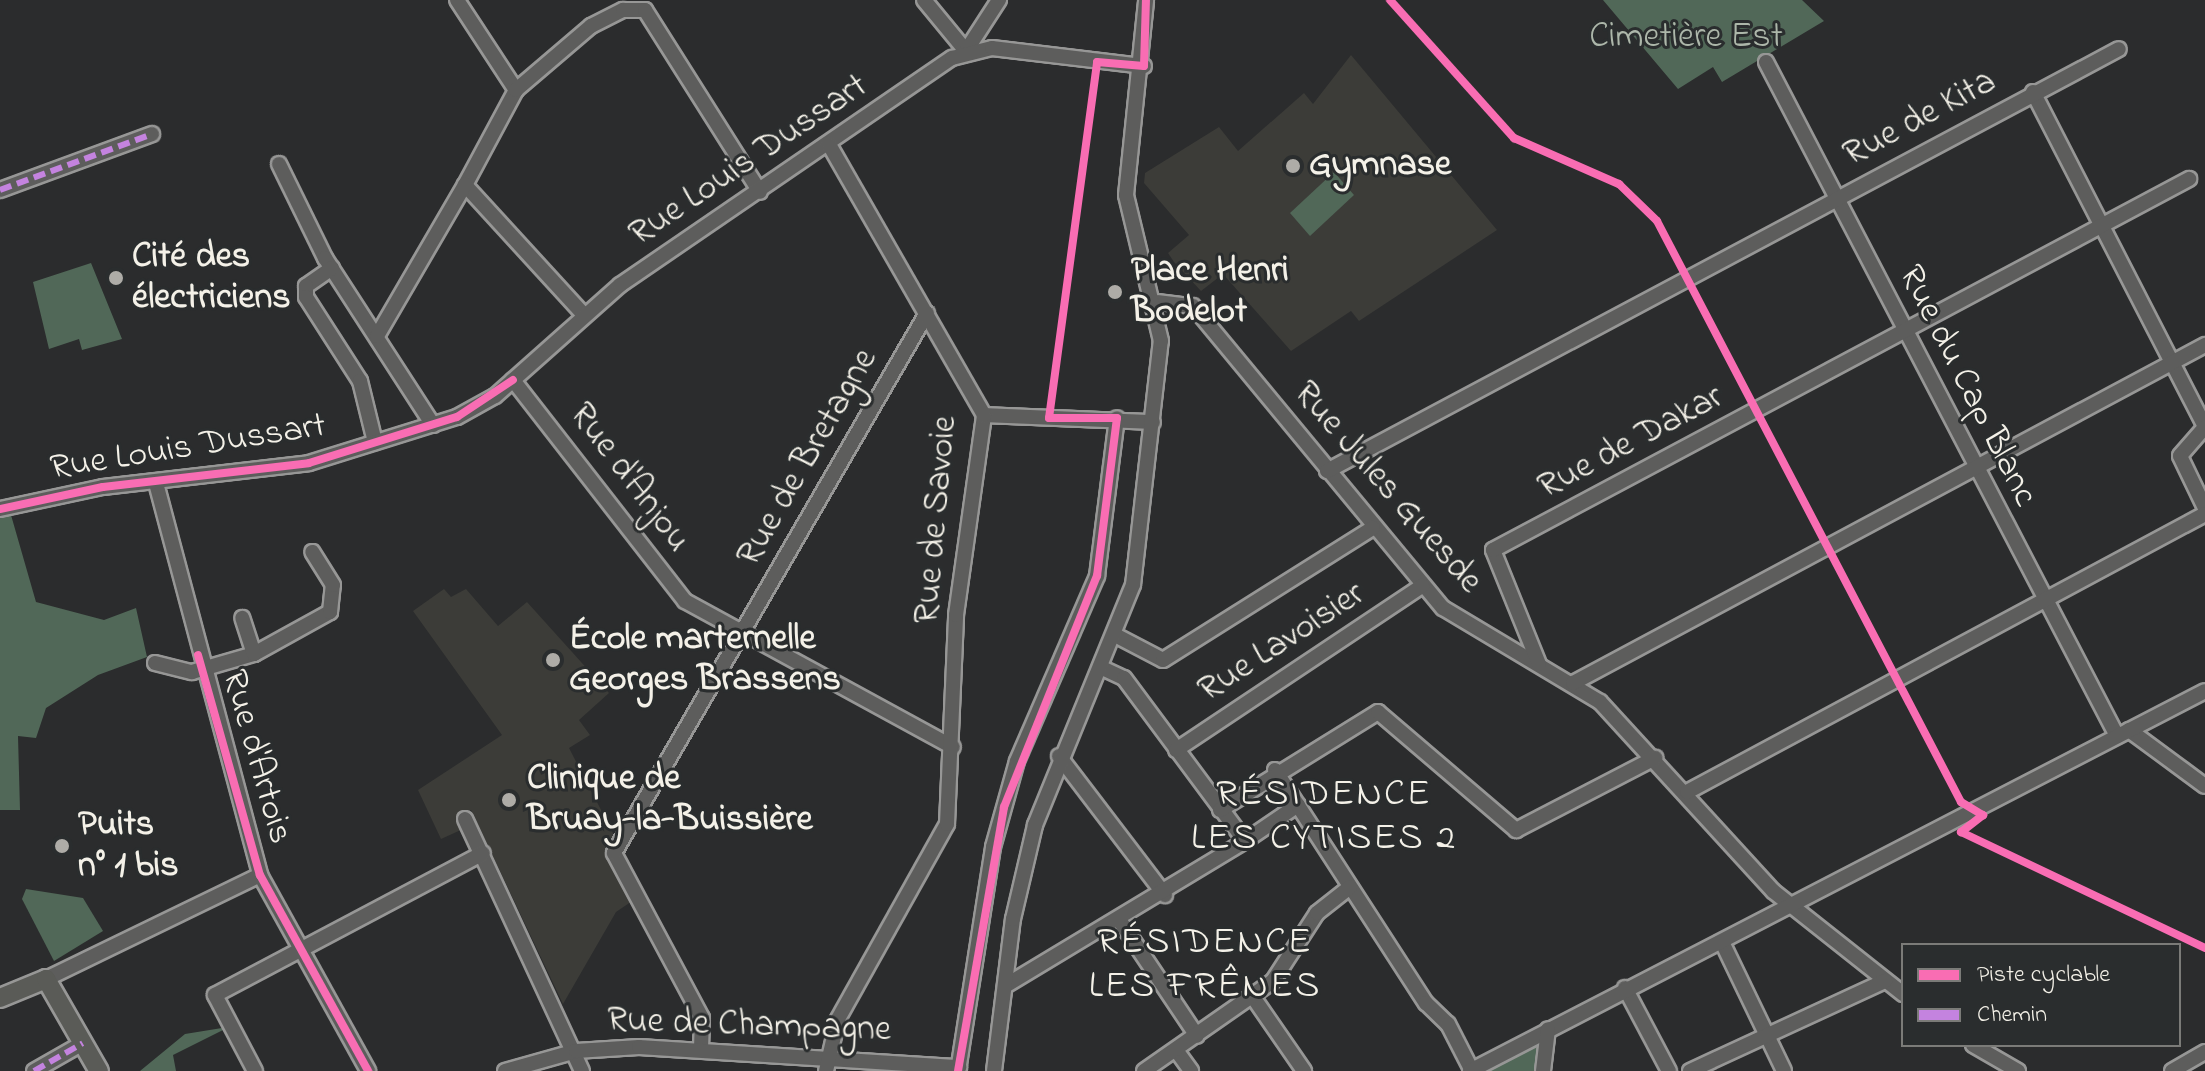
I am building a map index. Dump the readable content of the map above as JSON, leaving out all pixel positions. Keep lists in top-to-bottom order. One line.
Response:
{"streets":{"street":["Rue de Kita","Rue Louis Dussart","Rue du Cap Blanc","Rue de Dakar","Rue de Bretagne","Rue d'Anjou","Rue Jules Guesde","Rue de Savoie","Rue Lavoisier","Rue d'Artois","Rue de Champagne"]},"crossings":[["Rue de Kita","Rue du Cap Blanc"],["Rue de Kita","Rue Jules Guesde"],["Rue Louis Dussart","Rue d'Anjou"],["Rue Louis Dussart","Rue de Savoie"],["Rue Louis Dussart","Rue d'Artois"],["Rue du Cap Blanc","Rue de Dakar"],["Rue de Dakar","Rue Jules Guesde"],["Rue de Bretagne","Rue d'Anjou"],["Rue de Bretagne","Rue de Savoie"],["Rue de Bretagne","Rue de Champagne"],["Rue d'Anjou","Rue de Savoie"],["Rue Jules Guesde","Rue Lavoisier"],["Rue de Savoie","Rue de Champagne"]],"districts":["RÉSIDENCE LES CYTISES 2","RÉSIDENCE LES FRÊNES"],"parks":["Cimetière Est"],"places":["Gymnase","Cité des électriciens","Place Henri Bodelot","École marternelle Georges Brassens","Clinique de Bruay-la-Buissière","Puits n° 1 bis"],"legend":["Piste cyclable","Chemin"]}
